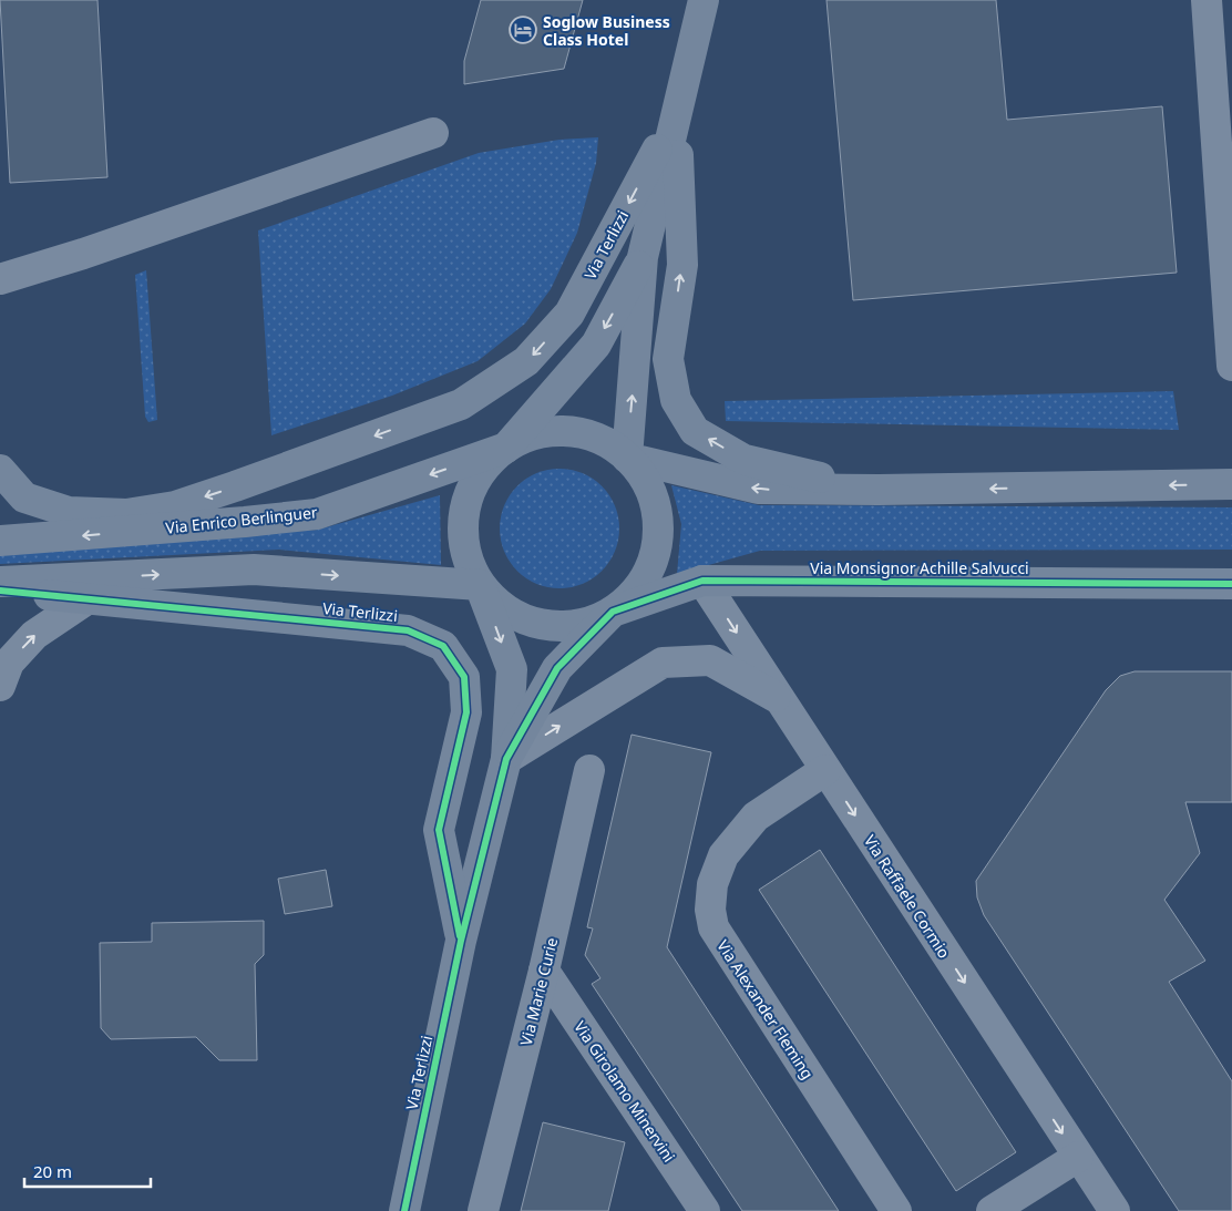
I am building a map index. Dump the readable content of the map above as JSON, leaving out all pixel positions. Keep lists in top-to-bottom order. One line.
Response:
{"streets":{"main road":["Via Terlizzi","Via Enrico Berlinguer","Via Monsignor Achille Salvucci"],"street":["Via Raffaele Cormio","Via Marie Curie","Via Alexander Fleming","Via Girolamo Minervini"]},"crossings":[["Via Terlizzi","Via Enrico Berlinguer"],["Via Terlizzi","Via Monsignor Achille Salvucci"],["Via Enrico Berlinguer","Via Monsignor Achille Salvucci"],["Via Monsignor Achille Salvucci","Via Raffaele Cormio"],["Via Raffaele Cormio","Via Alexander Fleming"],["Via Marie Curie","Via Girolamo Minervini"]],"one_way":["Via Raffaele Cormio"],"places":{"hotel":["Soglow Business Class Hotel"]},"scale_bar":"20 m"}
